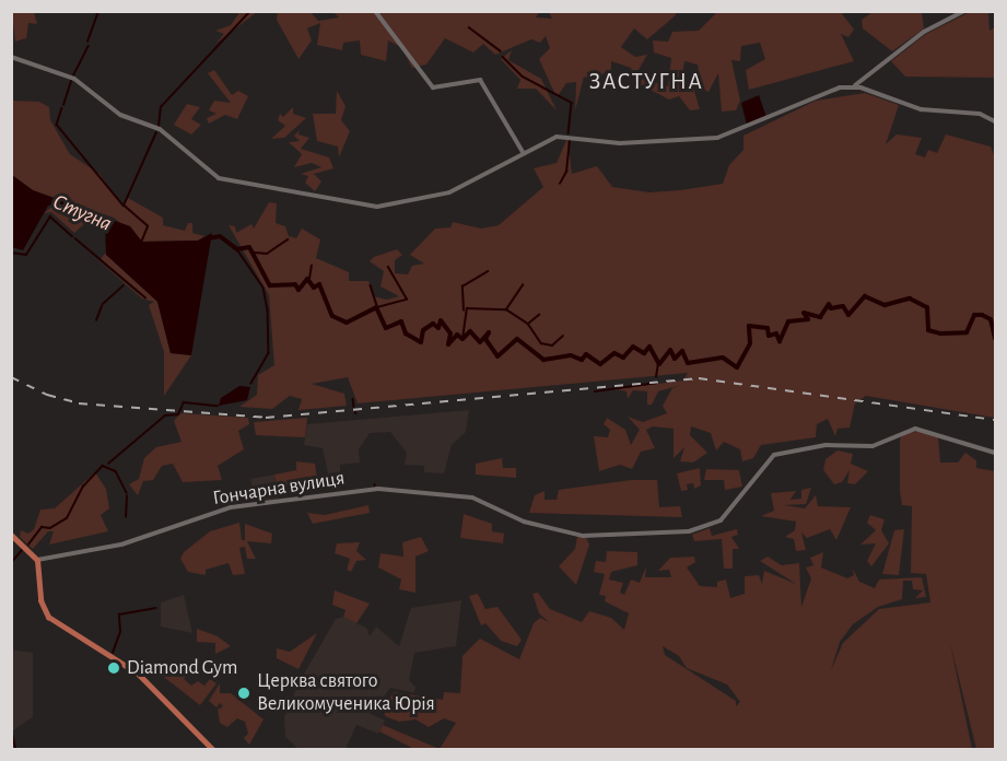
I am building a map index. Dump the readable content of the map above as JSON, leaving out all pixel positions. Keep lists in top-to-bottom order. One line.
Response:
{"streets":{"street":["Гончарна вулиця"]},"districts":["ЗАСТУГНА"],"water":["Стугна"],"places":["Diamond Gym","Церква святого Великомученика Юрія"]}
